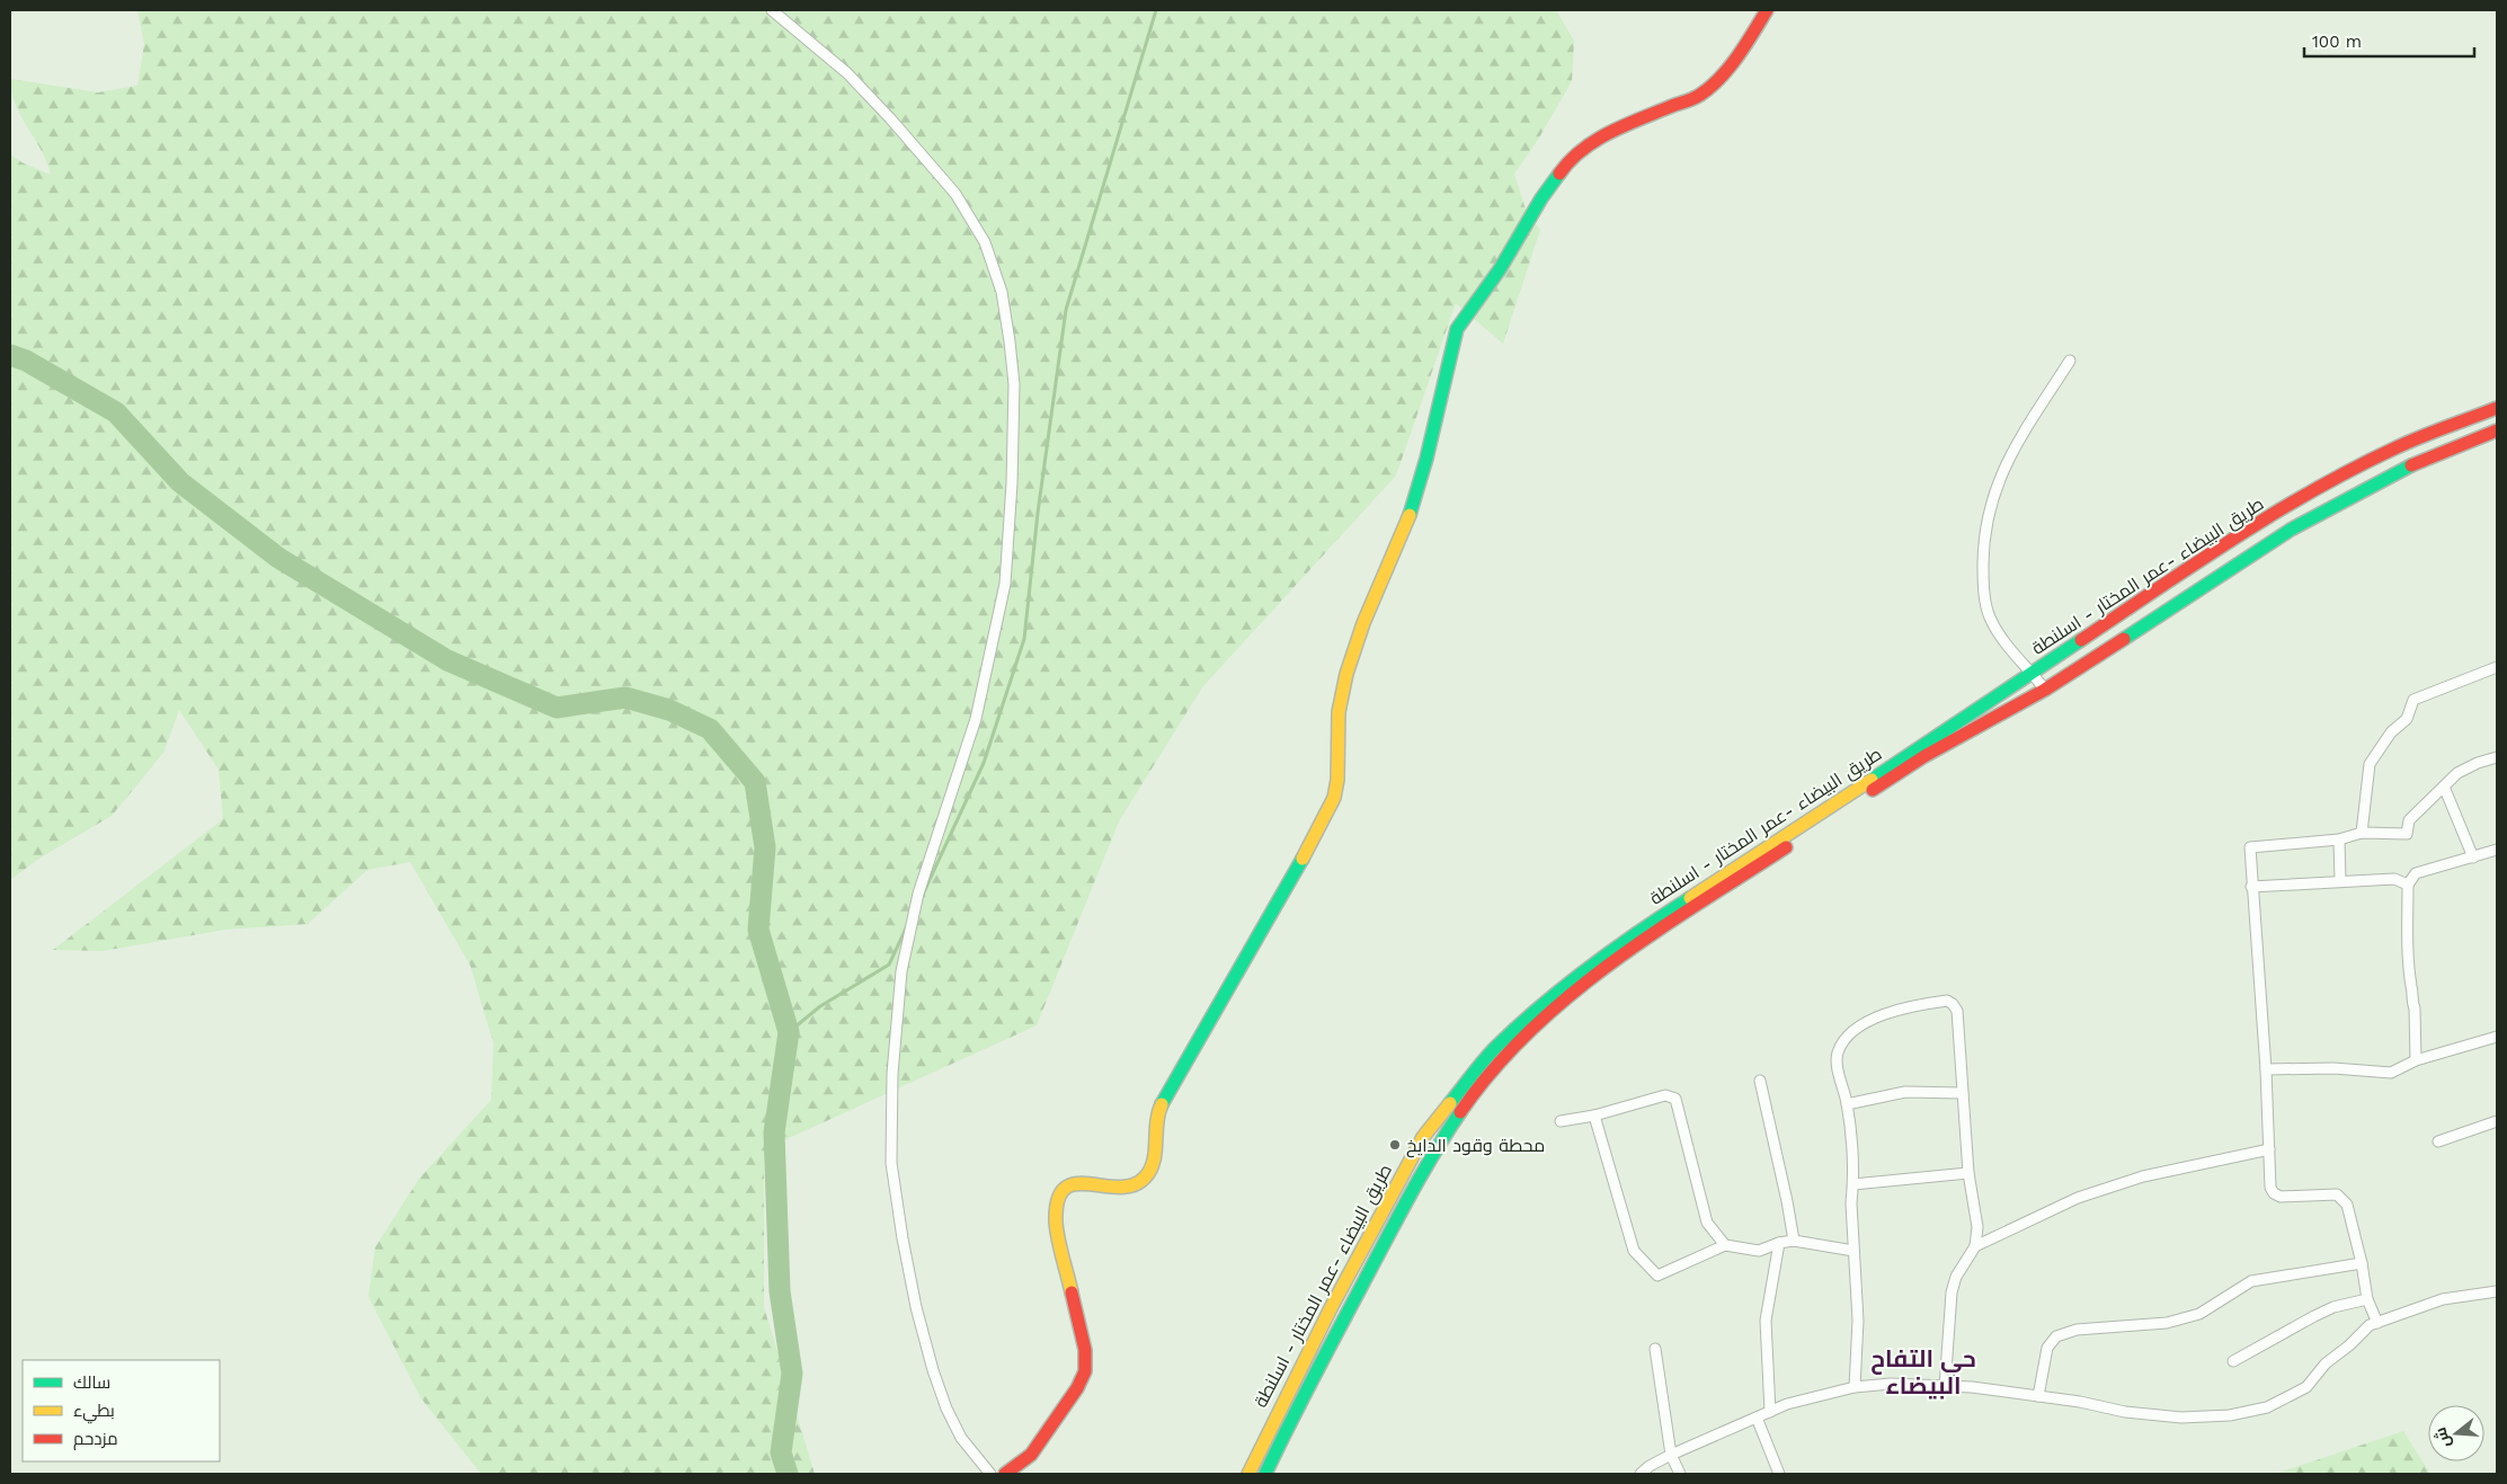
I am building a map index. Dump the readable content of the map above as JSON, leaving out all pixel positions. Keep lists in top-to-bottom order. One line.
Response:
{"streets":{"main road":["طريق البيضاء -عمر المختار - اسلنطة"]},"districts":["حي التفاح البيضاء"],"places":["محطة وقود الدايخ"],"legend":["سالك","بطيء","مزدحم"],"scale_bar":"100 m","north":"left"}
